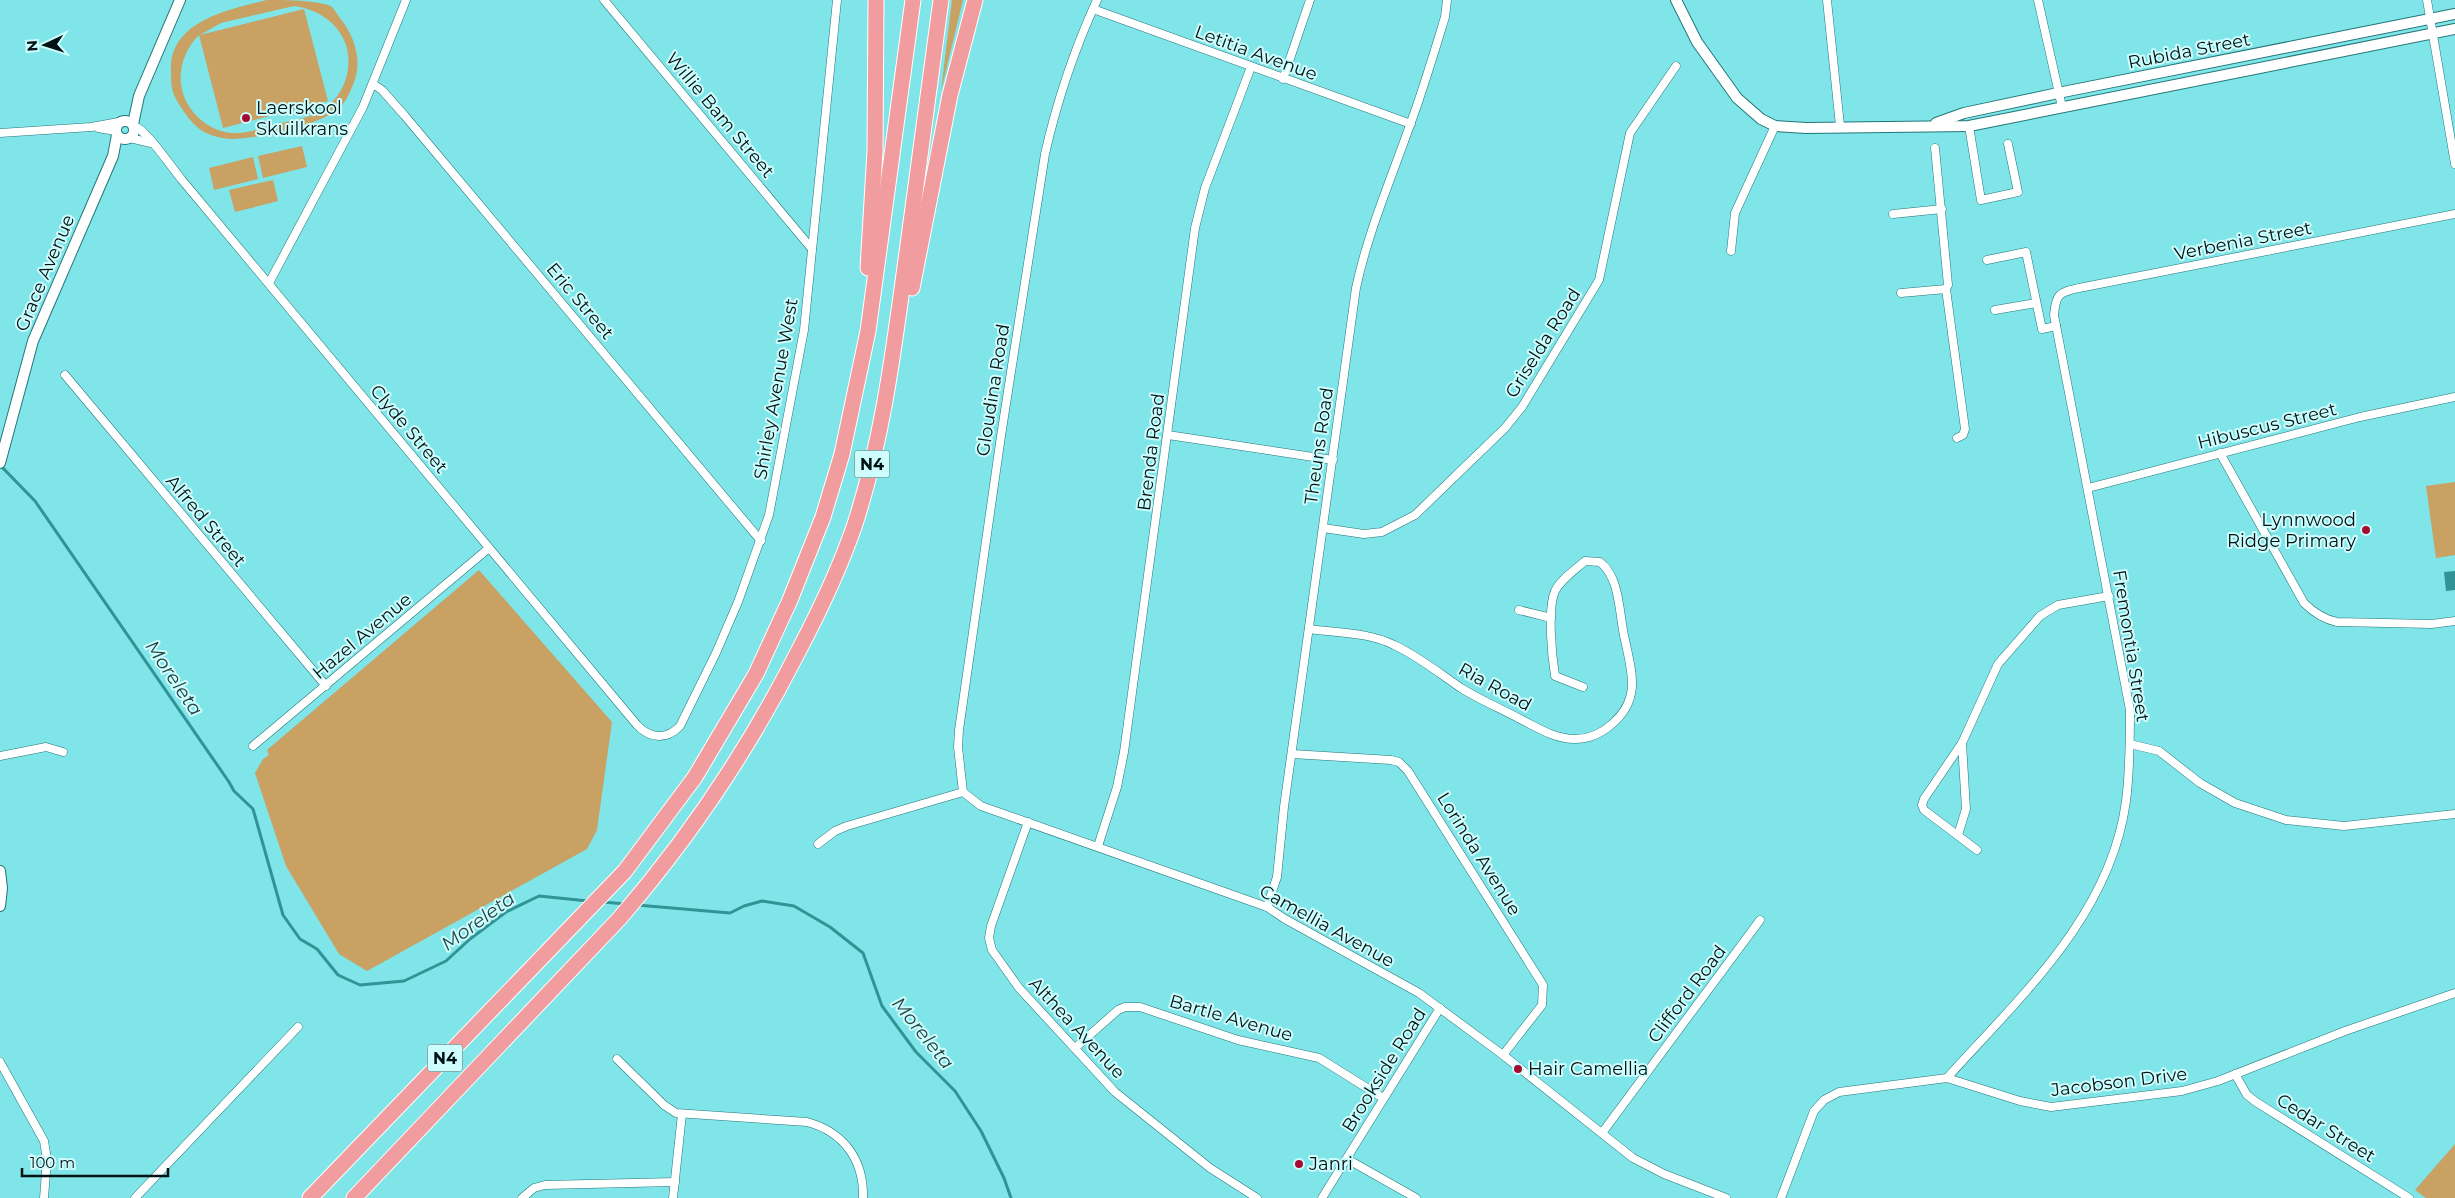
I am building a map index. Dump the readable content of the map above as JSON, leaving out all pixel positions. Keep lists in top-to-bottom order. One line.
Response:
{"streets":{"highway":["N4"],"street":["Rubida Street","Letitia Avenue","Willie Bam Street","Verbenia Street","Grace Avenue","Eric Street","Griselda Road","Shirley Avenue West","Gloudina Road","Hibuscus Street","Clyde Street","Theuns Road","Brenda Road","Alfred Street","Hazel Avenue","Fremontia Street","Ria Road","Lorinda Avenue","Camellia Avenue","Clifford Road","Bartle Avenue","Althea Avenue","Brookside Road","Jacobson Drive","Cedar Street"]},"crossings":[["Letitia Avenue","Gloudina Road"],["Letitia Avenue","Theuns Road"],["Letitia Avenue","Brenda Road"],["Willie Bam Street","Shirley Avenue West"],["Verbenia Street","Fremontia Street"],["Grace Avenue","Clyde Street"],["Eric Street","Shirley Avenue West"],["Griselda Road","Theuns Road"],["Shirley Avenue West","Clyde Street"],["Gloudina Road","Camellia Avenue"],["Hibuscus Street","Fremontia Street"],["Clyde Street","Hazel Avenue"],["Theuns Road","Ria Road"],["Theuns Road","Lorinda Avenue"],["Theuns Road","Camellia Avenue"],["Brenda Road","Camellia Avenue"],["Alfred Street","Hazel Avenue"],["Fremontia Street","Jacobson Drive"],["Lorinda Avenue","Camellia Avenue"],["Camellia Avenue","Clifford Road"],["Camellia Avenue","Althea Avenue"],["Camellia Avenue","Brookside Road"],["Bartle Avenue","Althea Avenue"],["Bartle Avenue","Brookside Road"],["Jacobson Drive","Cedar Street"]],"water":["Moreleta"],"places":["Laerskool Skuilkrans","Lynnwood Ridge Primary","Hair Camellia","Janri"],"scale_bar":"100 m","north":"left"}
